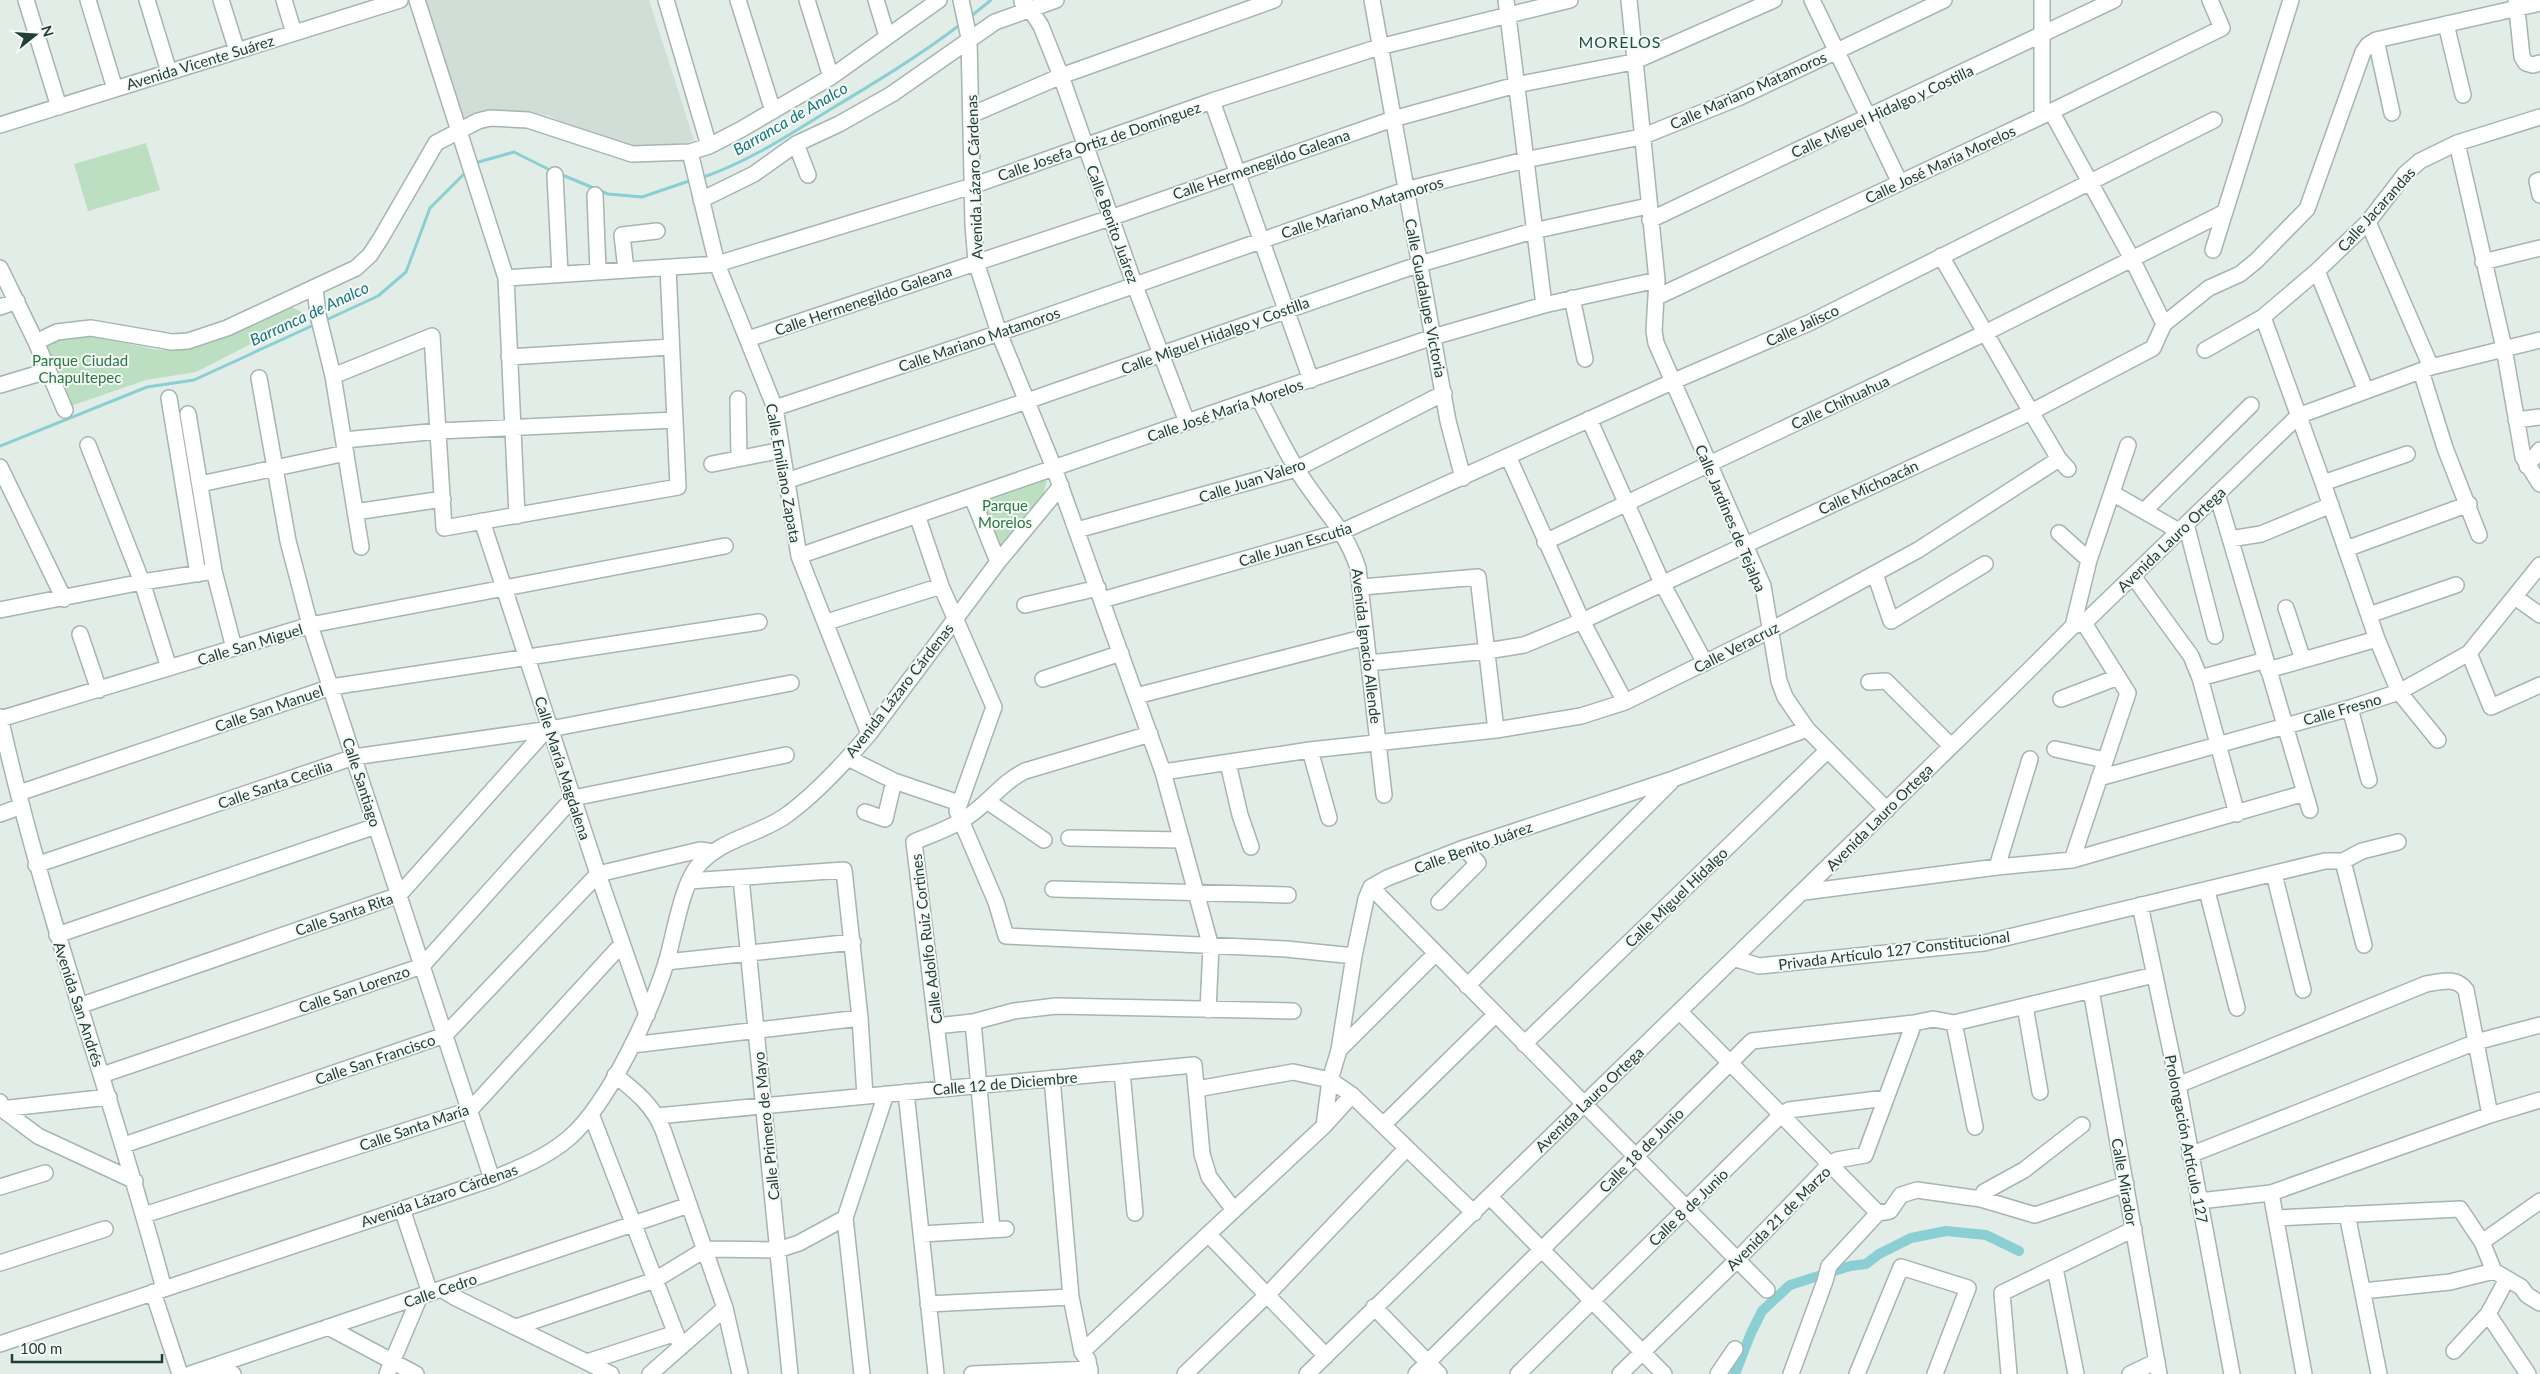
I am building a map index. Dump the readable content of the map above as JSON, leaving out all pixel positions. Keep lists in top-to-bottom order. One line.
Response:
{"streets":{"street":["Avenida Vicente Suárez","Calle Mariano Matamoros","Calle Miguel Hidalgo y Costilla","Calle Josefa Ortiz de Domínguez","Calle Hermenegildo Galeana","Calle José María Morelos","Avenida Lázaro Cárdenas","Calle Jacarandas","Calle Benito Juárez","Calle Guadalupe Victoria","Calle Jalisco","Calle Chihuahua","Calle Emiliano Zapata","Calle Juan Valero","Calle Michoacán","Calle Jardines de Tejalpa","Avenida Lauro Ortega","Calle Juan Escutia","Calle San Miguel","Avenida Ignacio Allende","Calle Veracruz","Calle San Manuel","Calle Fresno","Calle María Magdalena","Calle Santiago","Calle Santa Cecilia","Calle Miguel Hidalgo","Calle Santa Rita","Calle Adolfo Ruiz Cortines","Privada Artículo 127 Constitucional","Calle San Lorenzo","Avenida San Andrés","Calle San Francisco","Calle 12 de Diciembre","Calle Primero de Mayo","Calle Santa María","Prolongación Artículo 127","Calle 18 de Junio","Calle Mirador","Calle 8 de Junio","Avenida 21 de Marzo","Calle Cedro"]},"crossings":[["Calle Mariano Matamoros","Avenida Lázaro Cárdenas"],["Calle Mariano Matamoros","Calle Benito Juárez"],["Calle Mariano Matamoros","Calle Guadalupe Victoria"],["Calle Mariano Matamoros","Calle Emiliano Zapata"],["Calle Miguel Hidalgo y Costilla","Avenida Lázaro Cárdenas"],["Calle Miguel Hidalgo y Costilla","Calle Benito Juárez"],["Calle Miguel Hidalgo y Costilla","Calle Guadalupe Victoria"],["Calle Miguel Hidalgo y Costilla","Calle Emiliano Zapata"],["Calle Josefa Ortiz de Domínguez","Avenida Lázaro Cárdenas"],["Calle Josefa Ortiz de Domínguez","Calle Benito Juárez"],["Calle Josefa Ortiz de Domínguez","Calle Guadalupe Victoria"],["Calle Josefa Ortiz de Domínguez","Calle Emiliano Zapata"],["Calle Hermenegildo Galeana","Avenida Lázaro Cárdenas"],["Calle Hermenegildo Galeana","Calle Benito Juárez"],["Calle Hermenegildo Galeana","Calle Guadalupe Victoria"],["Calle Hermenegildo Galeana","Calle Emiliano Zapata"],["Calle José María Morelos","Avenida Lázaro Cárdenas"],["Calle José María Morelos","Calle Benito Juárez"],["Calle José María Morelos","Calle Guadalupe Victoria"],["Calle José María Morelos","Calle Emiliano Zapata"],["Calle José María Morelos","Calle Jardines de Tejalpa"],["Calle José María Morelos","Avenida Ignacio Allende"],["Avenida Lázaro Cárdenas","Calle Emiliano Zapata"],["Avenida Lázaro Cárdenas","Calle María Magdalena"],["Avenida Lázaro Cárdenas","Calle Santiago"],["Avenida Lázaro Cárdenas","Avenida San Andrés"],["Calle Benito Juárez","Calle Jardines de Tejalpa"],["Calle Guadalupe Victoria","Calle Juan Valero"],["Calle Guadalupe Victoria","Calle Juan Escutia"],["Calle Jalisco","Calle Jardines de Tejalpa"],["Calle Jalisco","Calle Juan Escutia"],["Calle Chihuahua","Calle Jardines de Tejalpa"],["Calle Juan Valero","Avenida Ignacio Allende"],["Calle Michoacán","Calle Jardines de Tejalpa"],["Calle Michoacán","Avenida Ignacio Allende"],["Calle Michoacán","Calle Veracruz"],["Calle Jardines de Tejalpa","Avenida Lauro Ortega"],["Calle Jardines de Tejalpa","Calle Veracruz"],["Calle Jardines de Tejalpa","Calle Miguel Hidalgo"],["Avenida Lauro Ortega","Privada Artículo 127 Constitucional"],["Calle Juan Escutia","Avenida Ignacio Allende"],["Calle San Miguel","Calle María Magdalena"],["Calle San Miguel","Calle Santiago"],["Calle San Miguel","Avenida San Andrés"],["Avenida Ignacio Allende","Calle Veracruz"],["Calle San Manuel","Calle María Magdalena"],["Calle San Manuel","Calle Santiago"],["Calle San Manuel","Avenida San Andrés"],["Calle María Magdalena","Calle Santa Cecilia"],["Calle María Magdalena","Calle Santa Rita"],["Calle María Magdalena","Calle San Lorenzo"],["Calle María Magdalena","Calle San Francisco"],["Calle María Magdalena","Calle Santa María"],["Calle Santiago","Calle Santa Cecilia"],["Calle Santiago","Calle Santa Rita"],["Calle Santiago","Calle San Lorenzo"],["Calle Santiago","Calle San Francisco"],["Calle Santiago","Calle Santa María"],["Calle Santa Cecilia","Calle Santa Rita"],["Calle Santa Cecilia","Avenida San Andrés"],["Calle Santa Rita","Avenida San Andrés"],["Calle Adolfo Ruiz Cortines","Calle 12 de Diciembre"],["Privada Artículo 127 Constitucional","Prolongación Artículo 127"],["Calle San Lorenzo","Avenida San Andrés"],["Avenida San Andrés","Calle San Francisco"],["Avenida San Andrés","Calle Santa María"],["Calle 12 de Diciembre","Calle Primero de Mayo"],["Calle 18 de Junio","Avenida 21 de Marzo"]],"districts":["MORELOS"],"water":["Barranca de Analco"],"parks":["Parque Ciudad Chapultepec","Parque Morelos"],"scale_bar":"100 m","north":"right"}
